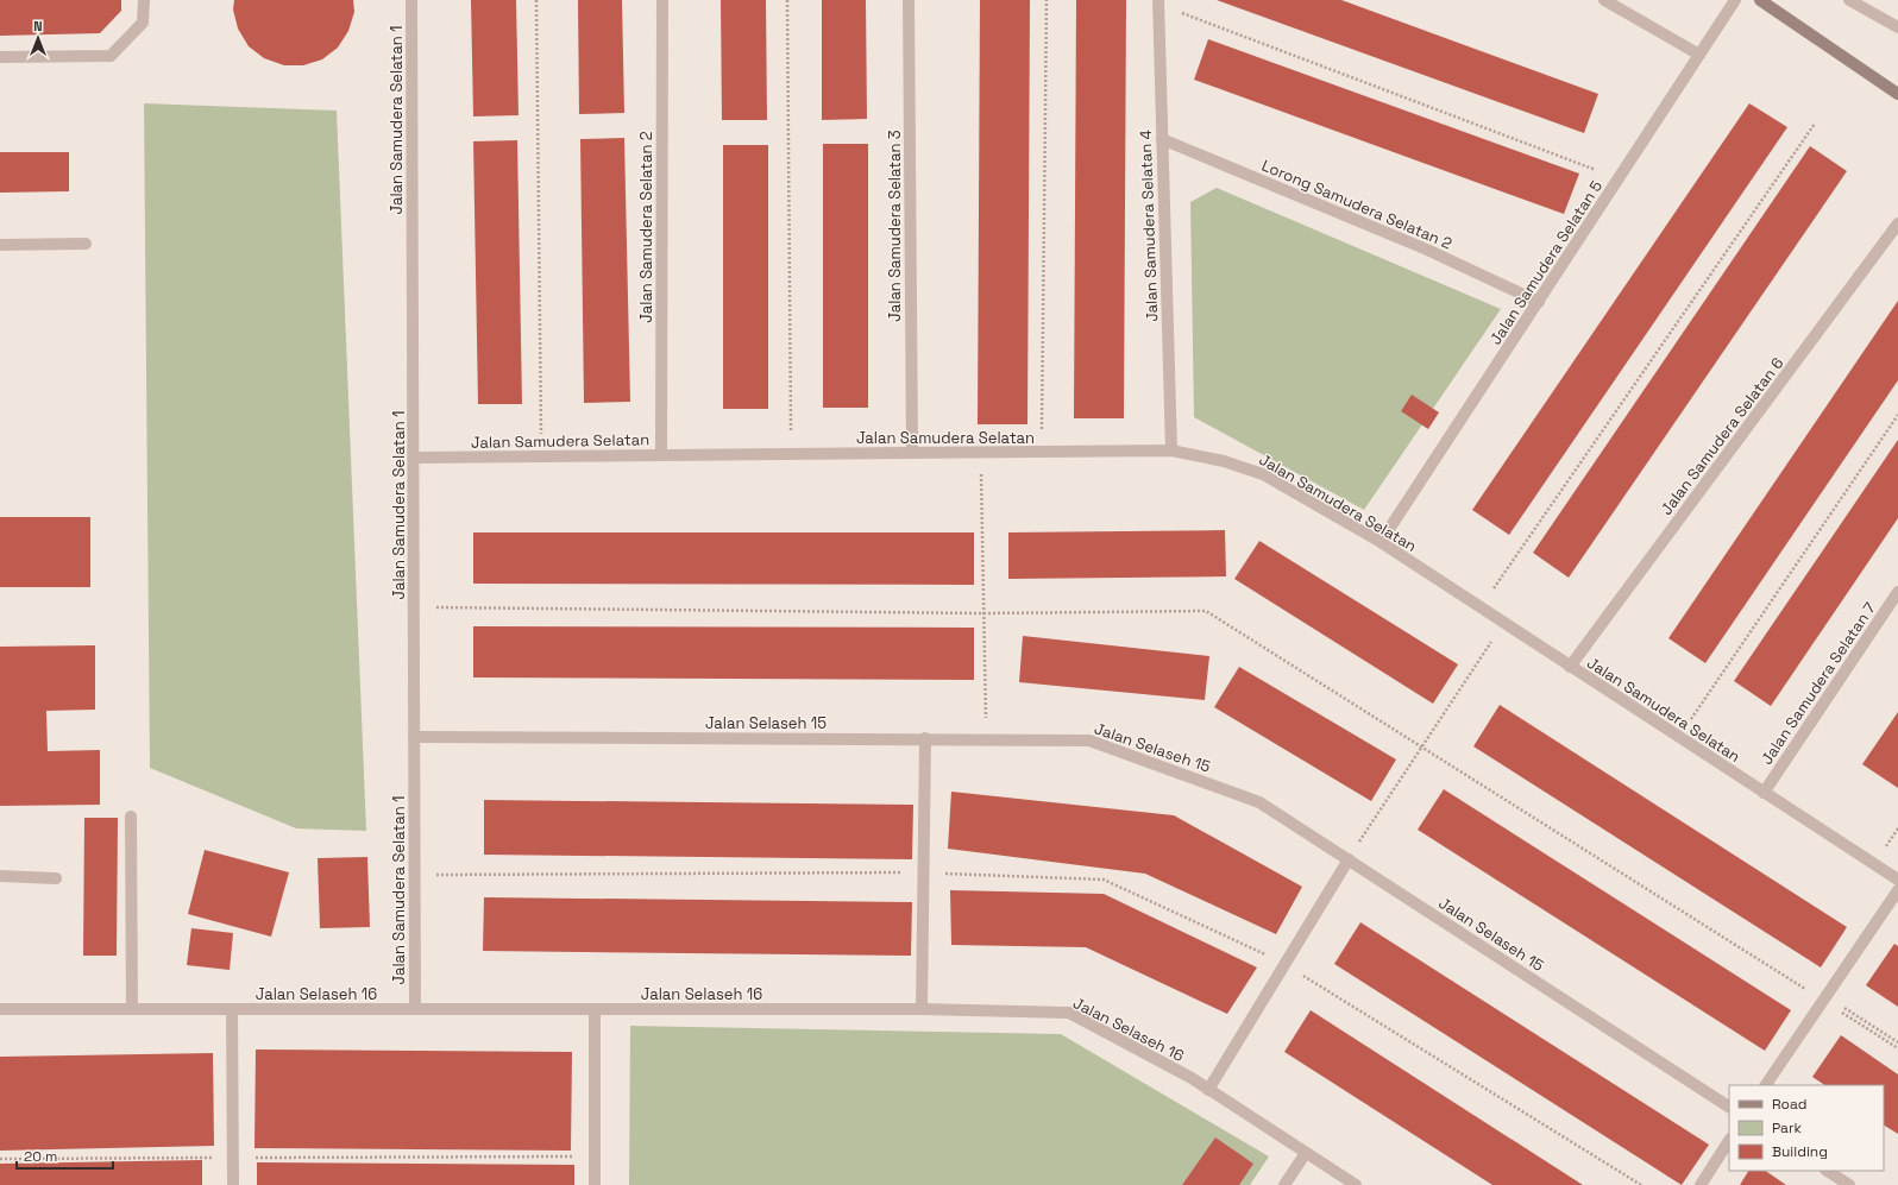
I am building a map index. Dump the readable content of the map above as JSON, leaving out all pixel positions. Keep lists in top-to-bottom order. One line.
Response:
{"streets":{"street":["Jalan Samudera Selatan 1","Lorong Samudera Selatan 2","Jalan Samudera Selatan 3","Jalan Samudera Selatan 4","Jalan Samudera Selatan 2","Jalan Samudera Selatan 5","Jalan Samudera Selatan 6","Jalan Samudera Selatan","Jalan Samudera Selatan 7","Jalan Selaseh 15","Jalan Selaseh 16"]},"crossings":[["Jalan Samudera Selatan 1","Jalan Samudera Selatan"],["Jalan Samudera Selatan 1","Jalan Selaseh 15"],["Jalan Samudera Selatan 1","Jalan Selaseh 16"],["Lorong Samudera Selatan 2","Jalan Samudera Selatan 4"],["Lorong Samudera Selatan 2","Jalan Samudera Selatan 5"],["Jalan Samudera Selatan 3","Jalan Samudera Selatan"],["Jalan Samudera Selatan 4","Jalan Samudera Selatan"],["Jalan Samudera Selatan 2","Jalan Samudera Selatan"],["Jalan Samudera Selatan 5","Jalan Samudera Selatan"],["Jalan Samudera Selatan 6","Jalan Samudera Selatan"],["Jalan Samudera Selatan","Jalan Samudera Selatan 7"]],"legend":["Road","Park","Building"],"scale_bar":"20 m","north":"top"}
